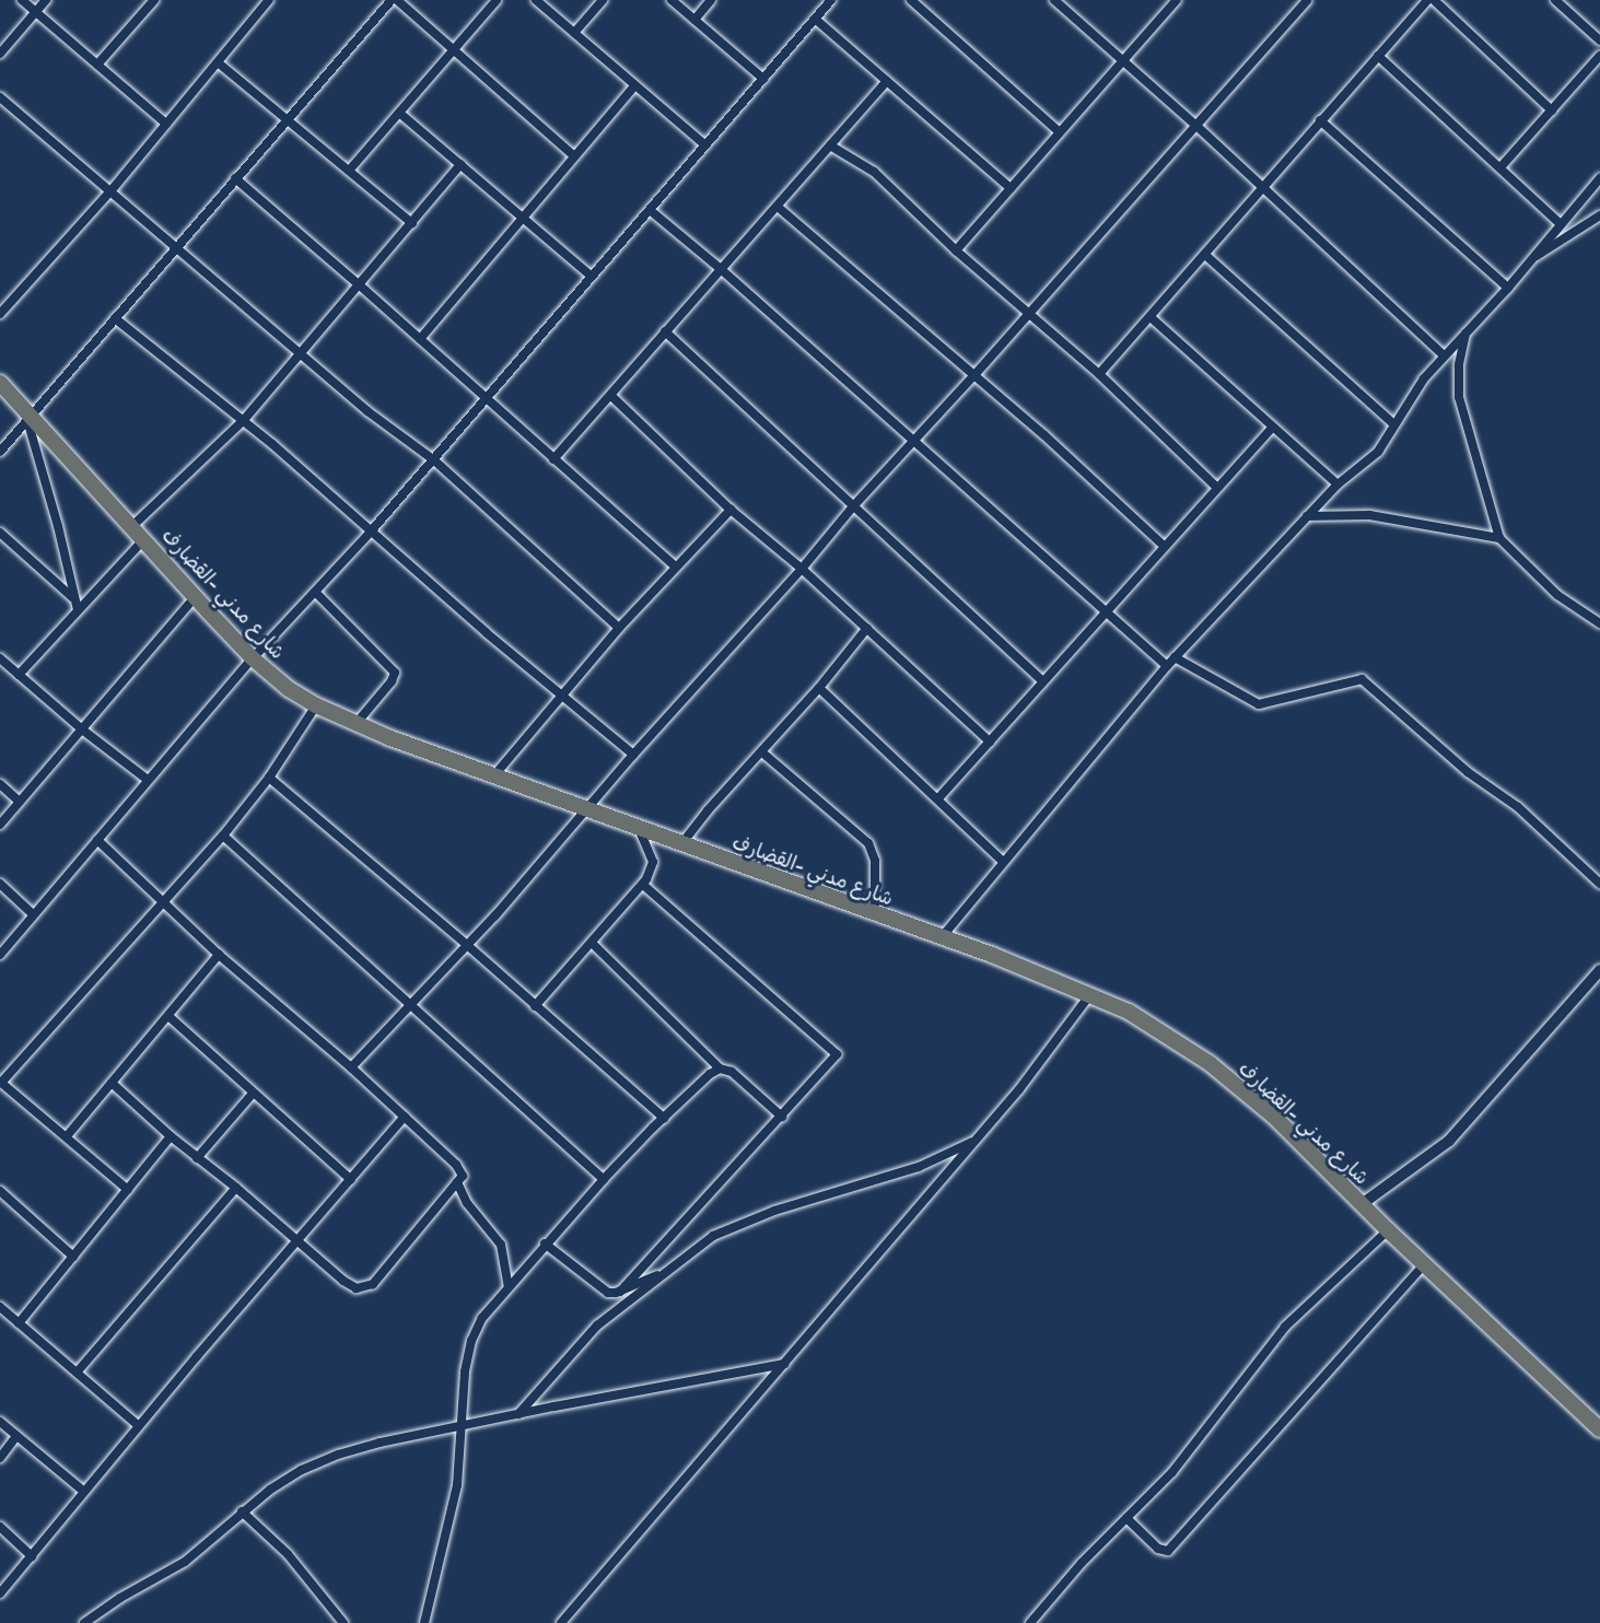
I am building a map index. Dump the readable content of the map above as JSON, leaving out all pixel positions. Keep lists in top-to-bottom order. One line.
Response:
{"streets":{"highway":["شارع مدني -القضارف"]}}
